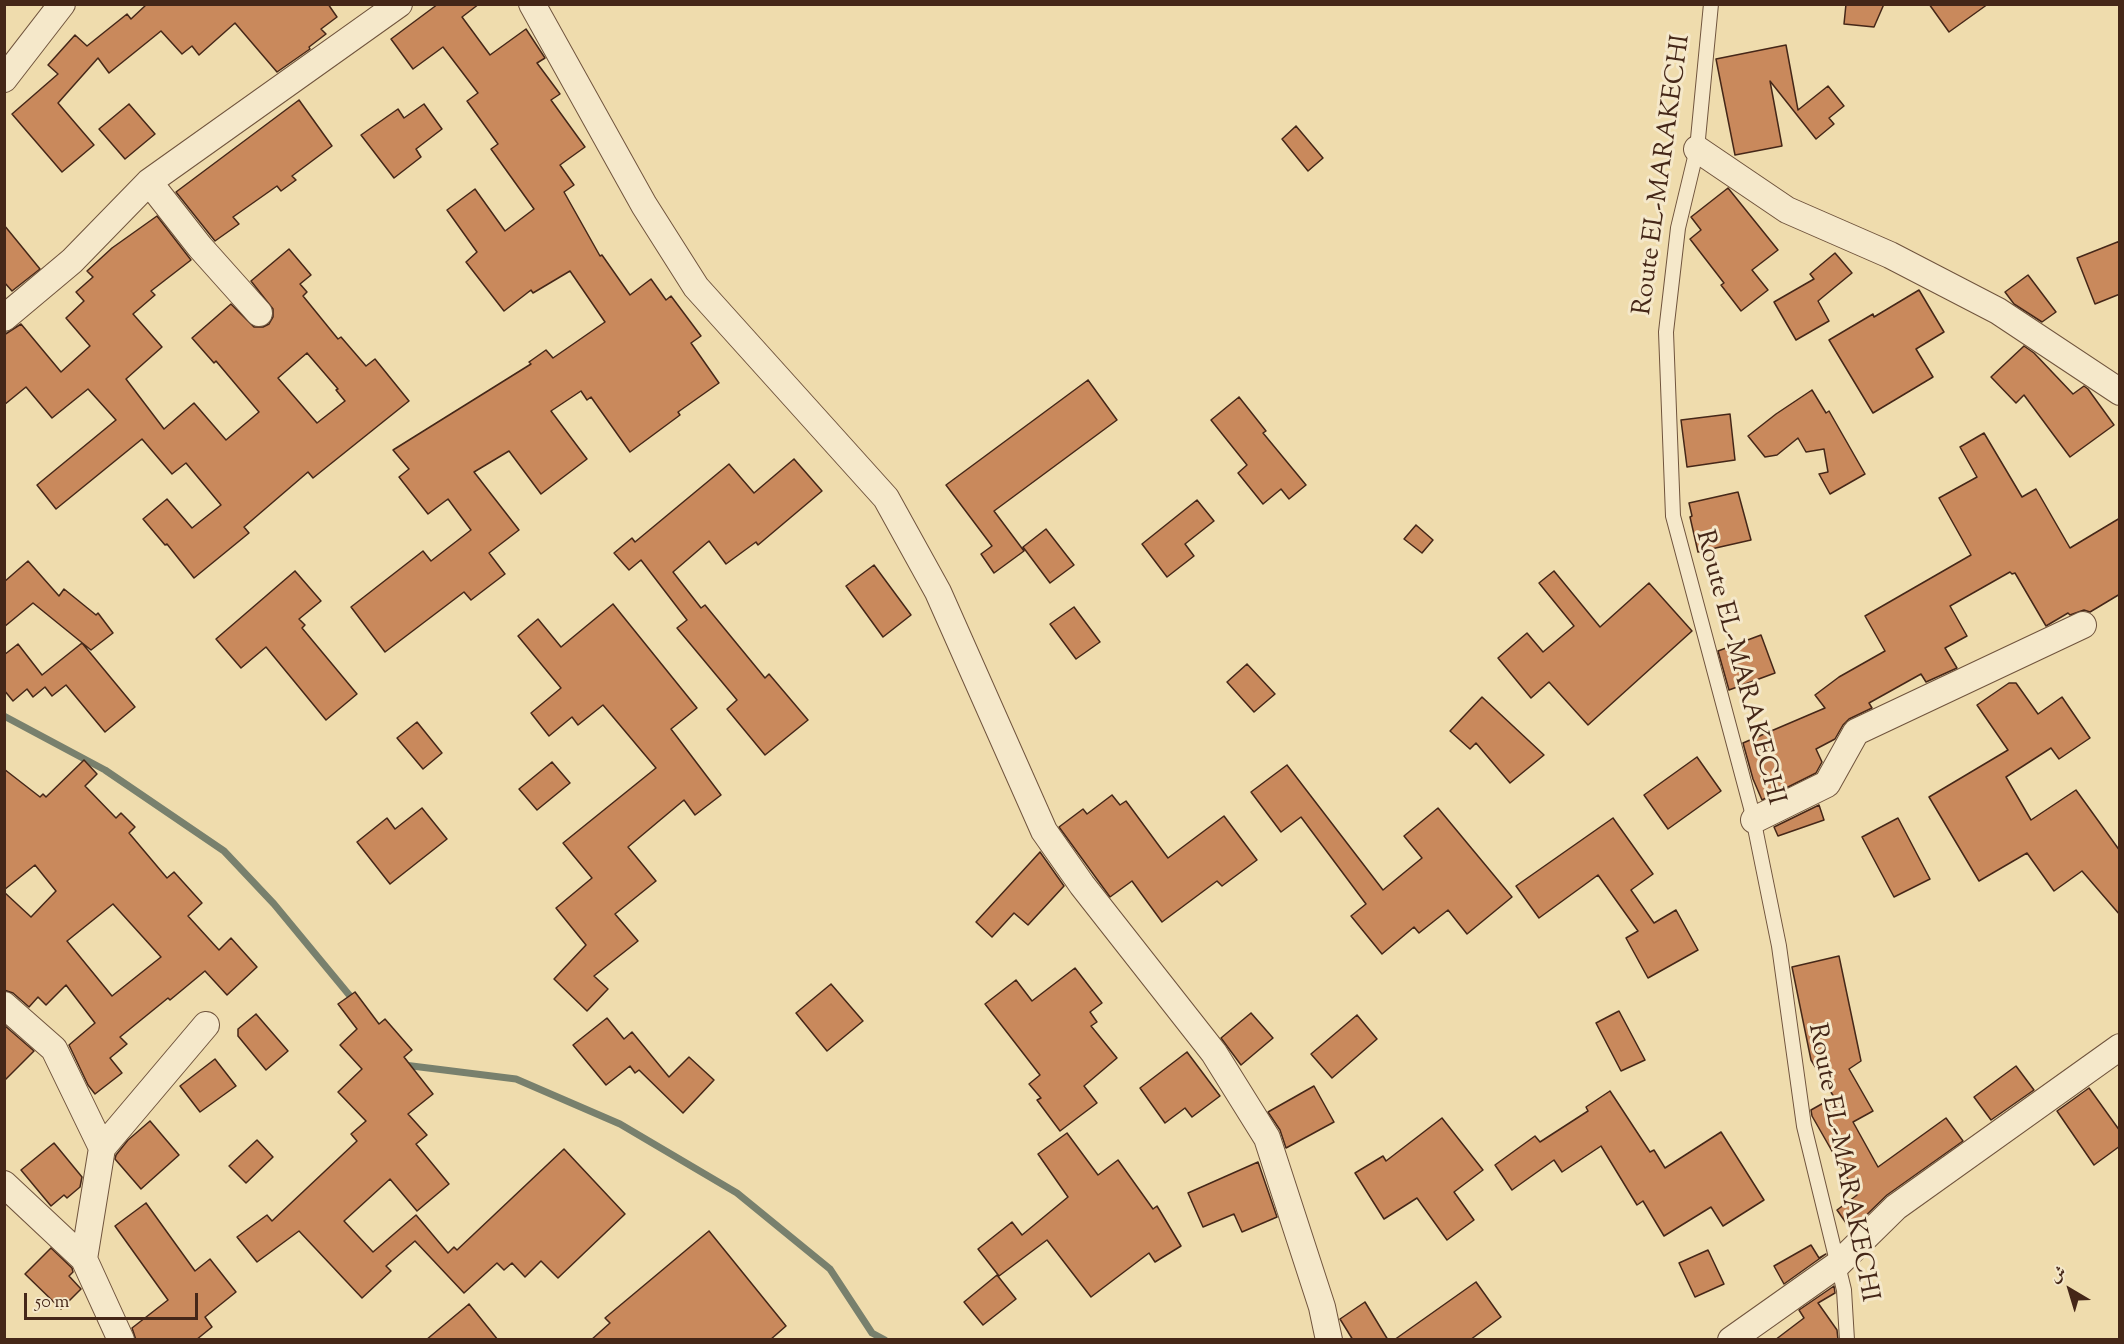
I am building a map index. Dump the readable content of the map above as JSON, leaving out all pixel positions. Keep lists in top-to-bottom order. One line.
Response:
{"streets":{"lane":["Route EL-MARAKECHI"]},"scale_bar":"50 m","north":"top left"}
